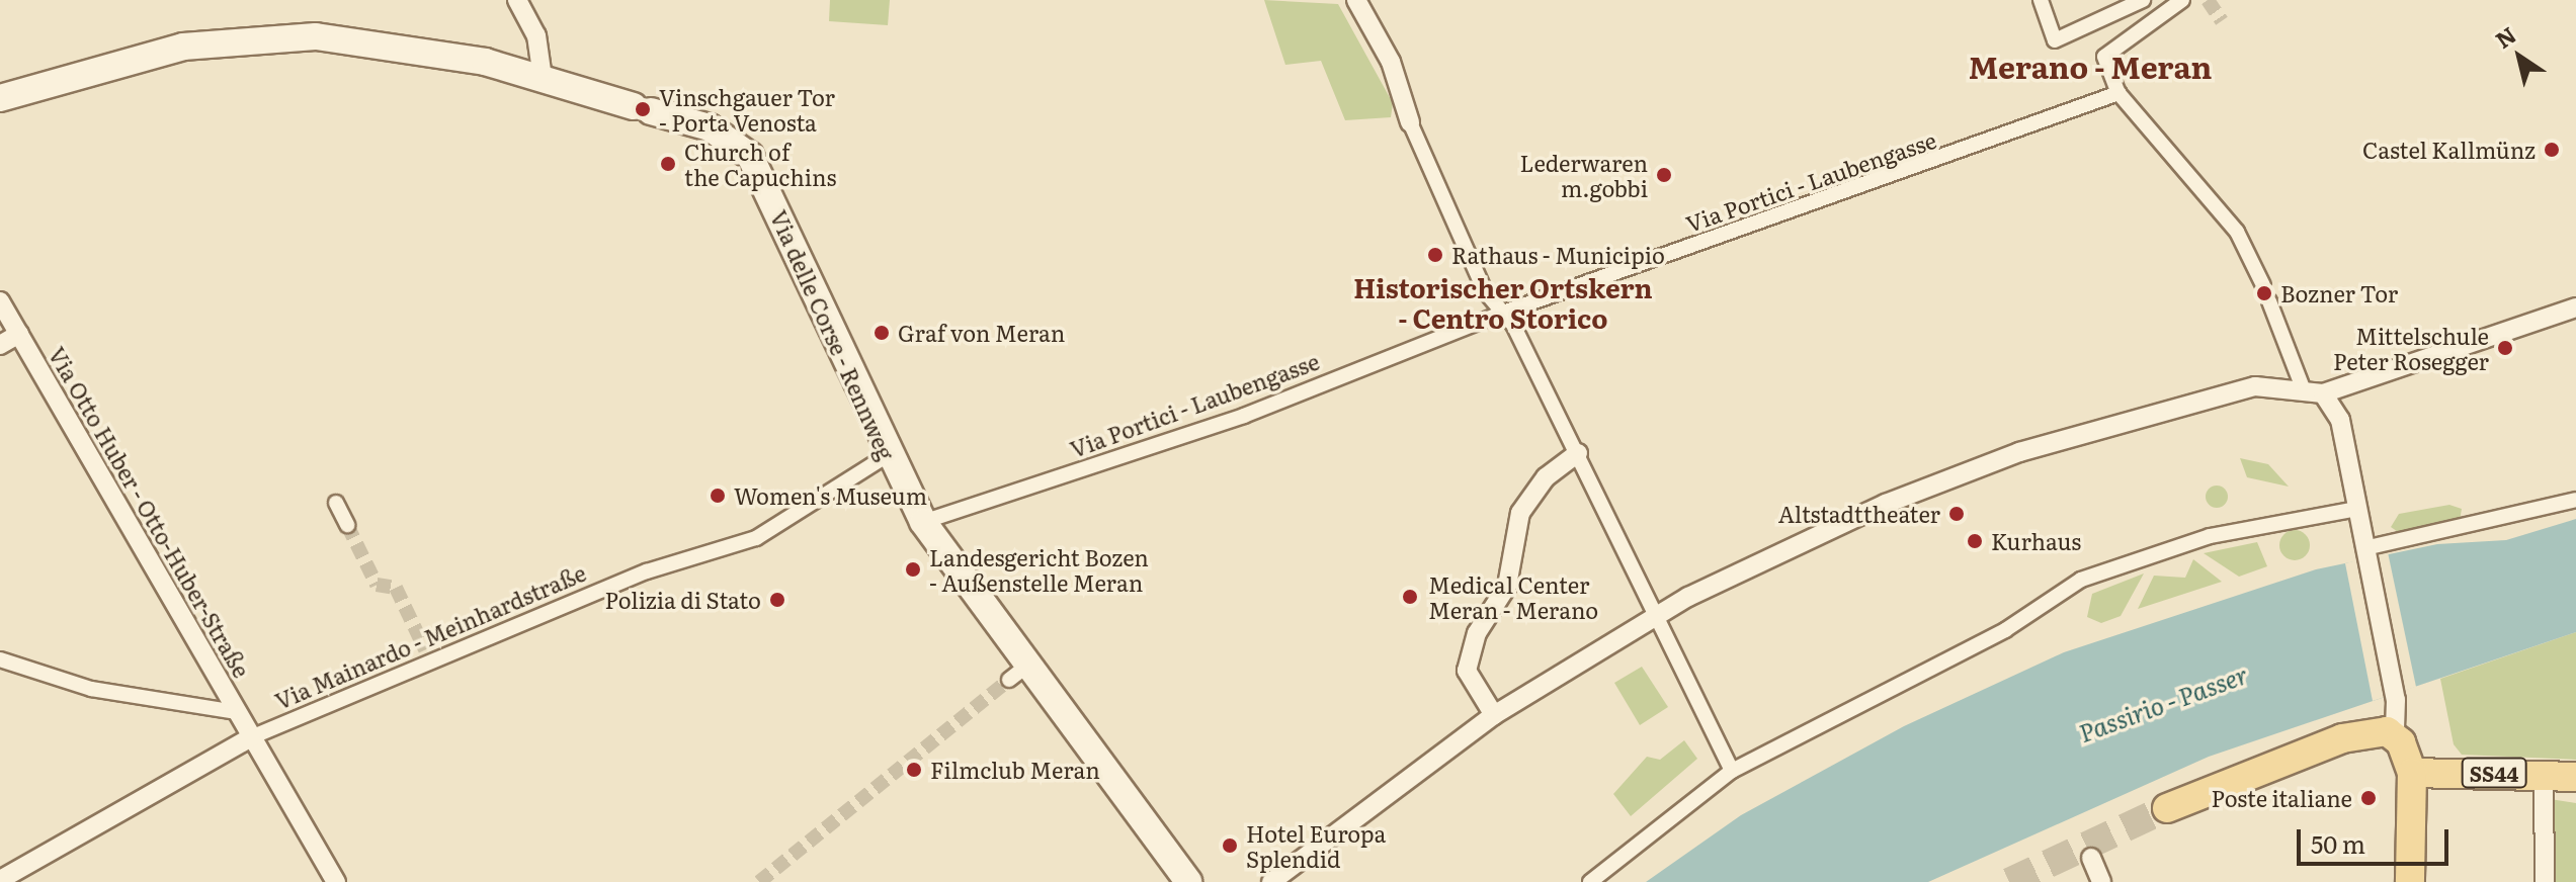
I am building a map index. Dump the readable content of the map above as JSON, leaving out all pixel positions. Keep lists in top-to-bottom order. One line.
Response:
{"streets":{"main road":["Via delle Corse - Rennweg","SS44"],"street":["Via Portici - Laubengasse","Via Otto Huber - Otto-Huber-Straße","Via Mainardo - Meinhardstraße"]},"crossings":[["Via Portici - Laubengasse","Via delle Corse - Rennweg"],["Via delle Corse - Rennweg","Via Mainardo - Meinhardstraße"],["Via Otto Huber - Otto-Huber-Straße","Via Mainardo - Meinhardstraße"]],"districts":["Merano - Meran","Historischer Ortskern - Centro Storico"],"water":["Passirio - Passer"],"places":["Vinschgauer Tor - Porta Venosta","Castel Kallmünz","Church of the Capuchins","Lederwaren m.gobbi","Rathaus - Municipio","Bozner Tor","Graf von Meran","Mittelschule Peter Rosegger","Women's Museum","Altstadttheater","Kurhaus","Landesgericht Bozen - Außenstelle Meran","Medical Center Meran - Merano","Polizia di Stato","Filmclub Meran","Poste italiane","Hotel Europa Splendid"],"scale_bar":"50 m","north":"top left"}
